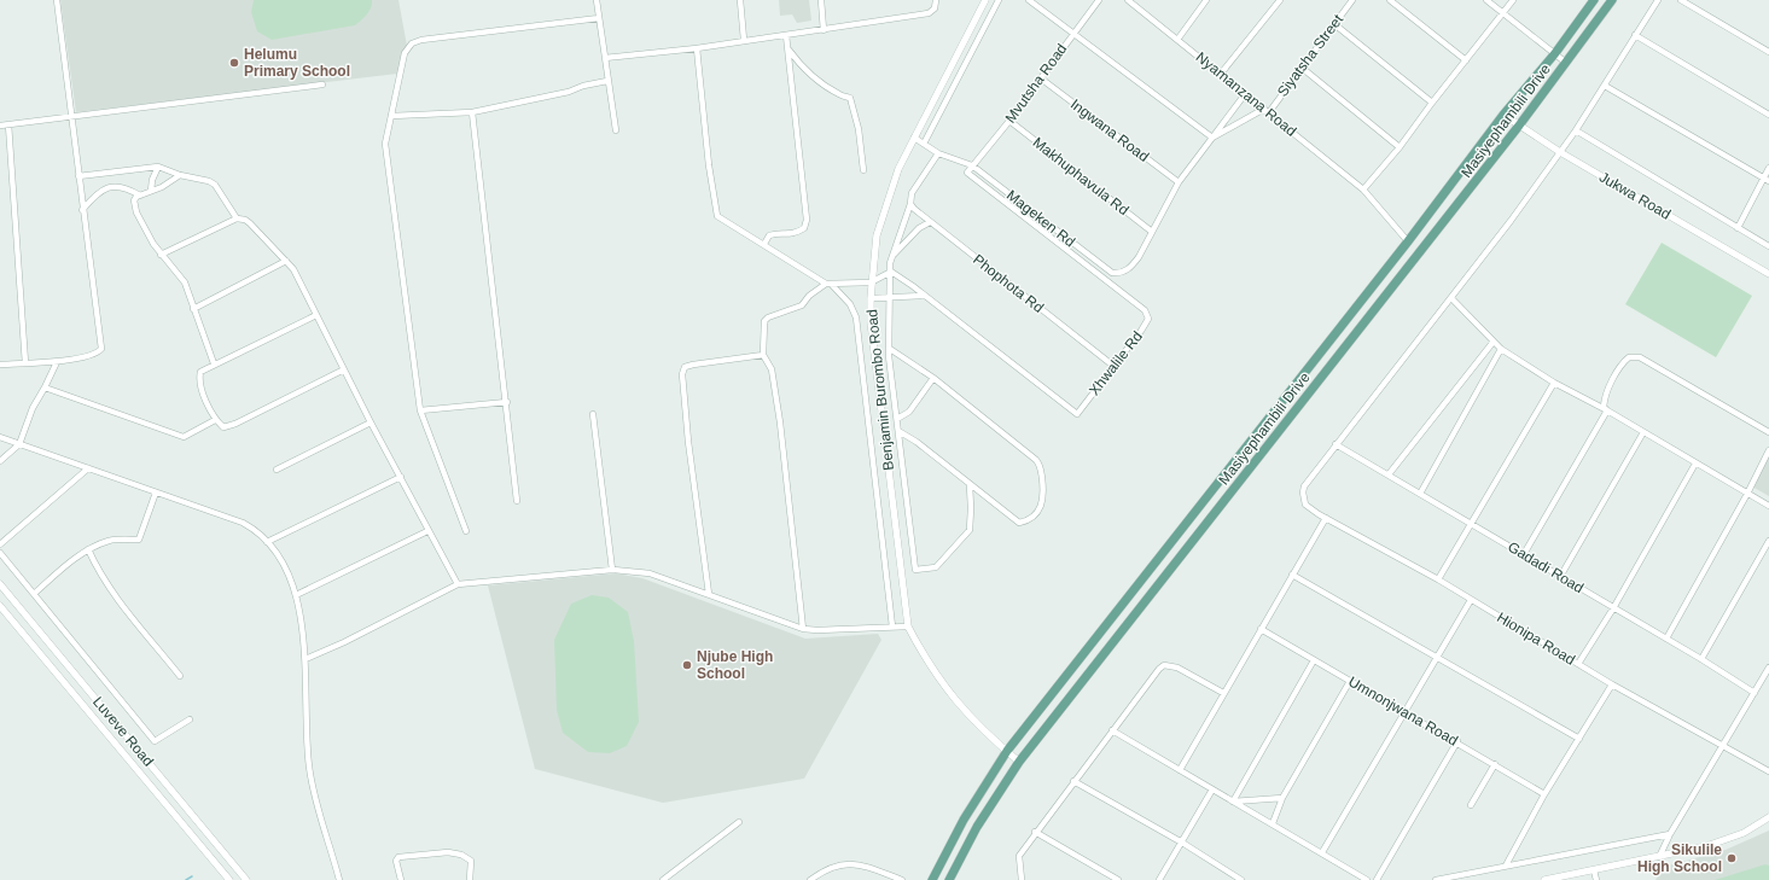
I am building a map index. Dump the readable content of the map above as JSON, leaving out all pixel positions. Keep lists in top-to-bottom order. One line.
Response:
{"streets":{"main road":["Masiyephambili Drive"],"street":["Siyatsha Street","Mvutsha Road","Nyamanzana Road","Ingwana Road","Makhuphavula Rd","Jukwa Road","Mageken Rd","Phophota Rd","Xhwalile Rd","Benjamin Burombo Road","Gadadi Road","Hionipa Road","Umnonjwana Road","Luveve Road"]},"crossings":[["Siyatsha Street","Nyamanzana Road"],["Mvutsha Road","Ingwana Road"],["Mvutsha Road","Makhuphavula Rd"],["Mvutsha Road","Mageken Rd"],["Mvutsha Road","Xhwalile Rd"],["Nyamanzana Road","Masiyephambili Drive"],["Masiyephambili Drive","Jukwa Road"],["Masiyephambili Drive","Benjamin Burombo Road"],["Makhuphavula Rd","Mageken Rd"],["Mageken Rd","Xhwalile Rd"],["Mageken Rd","Benjamin Burombo Road"],["Phophota Rd","Xhwalile Rd"],["Gadadi Road","Hionipa Road"]],"places":["Helumu Primary School","Njube High School","Sikulile High School"]}
